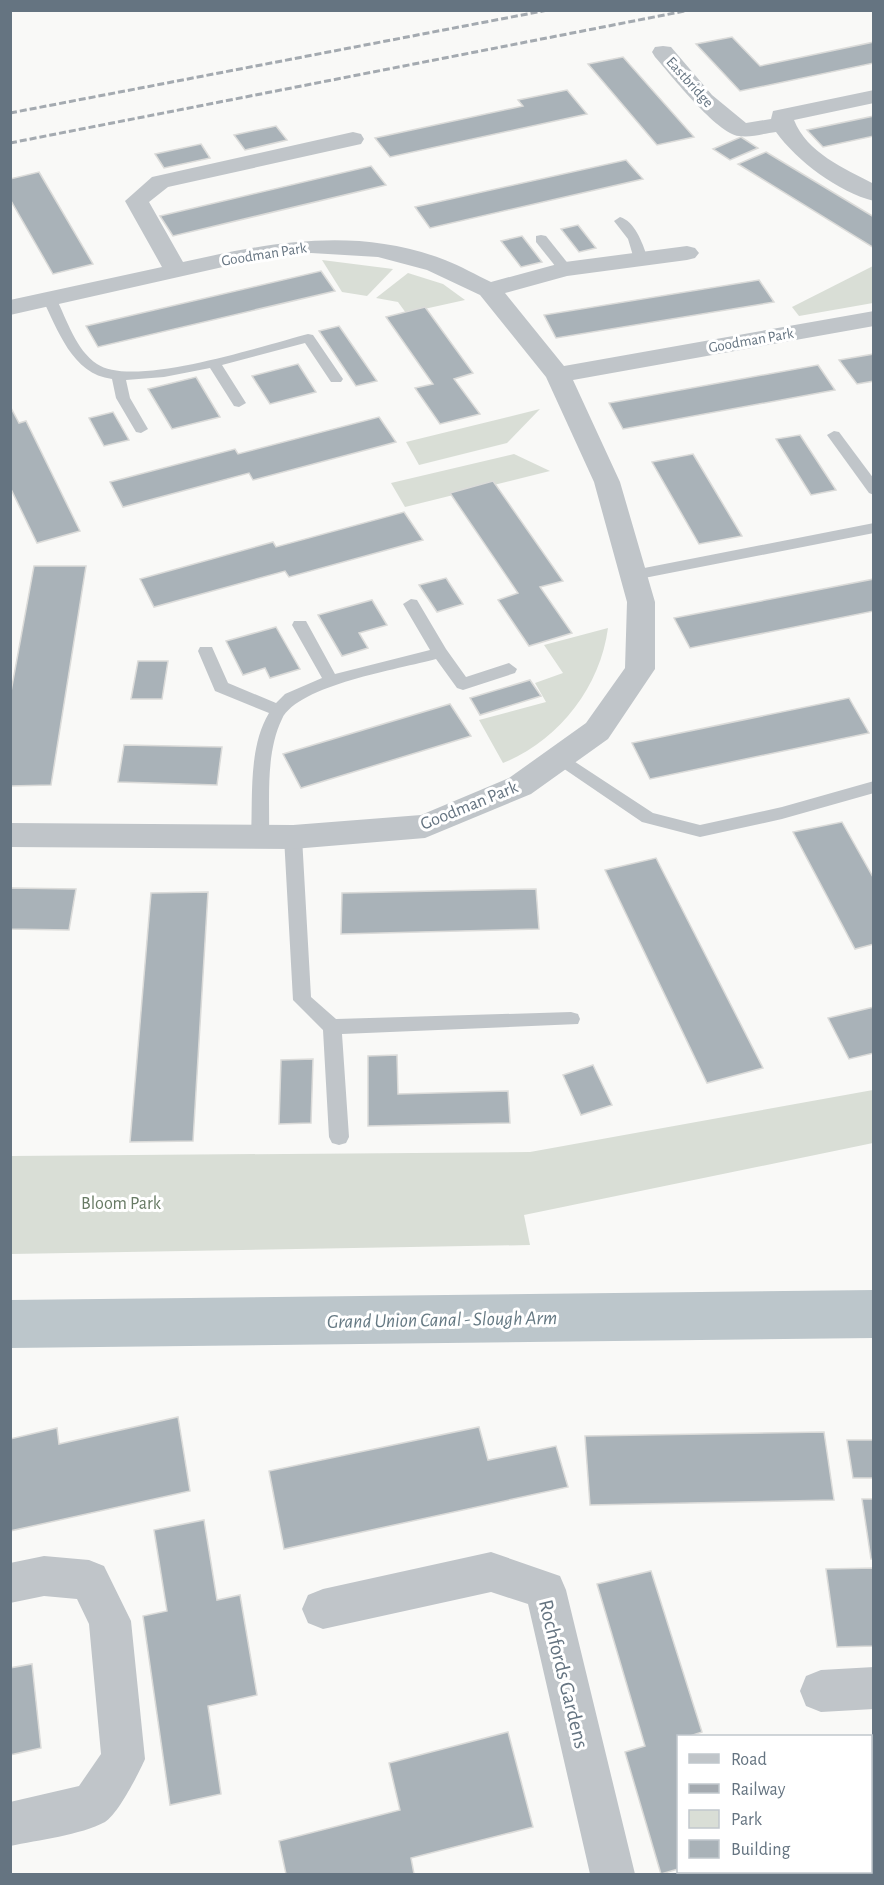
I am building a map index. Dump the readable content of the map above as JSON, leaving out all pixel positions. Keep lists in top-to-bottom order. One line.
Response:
{"streets":{"street":["Eastbridge","Goodman Park","Rochfords Gardens"]},"water":["Grand Union Canal - Slough Arm"],"parks":["Bloom Park"],"legend":["Road","Railway","Park","Building"]}
